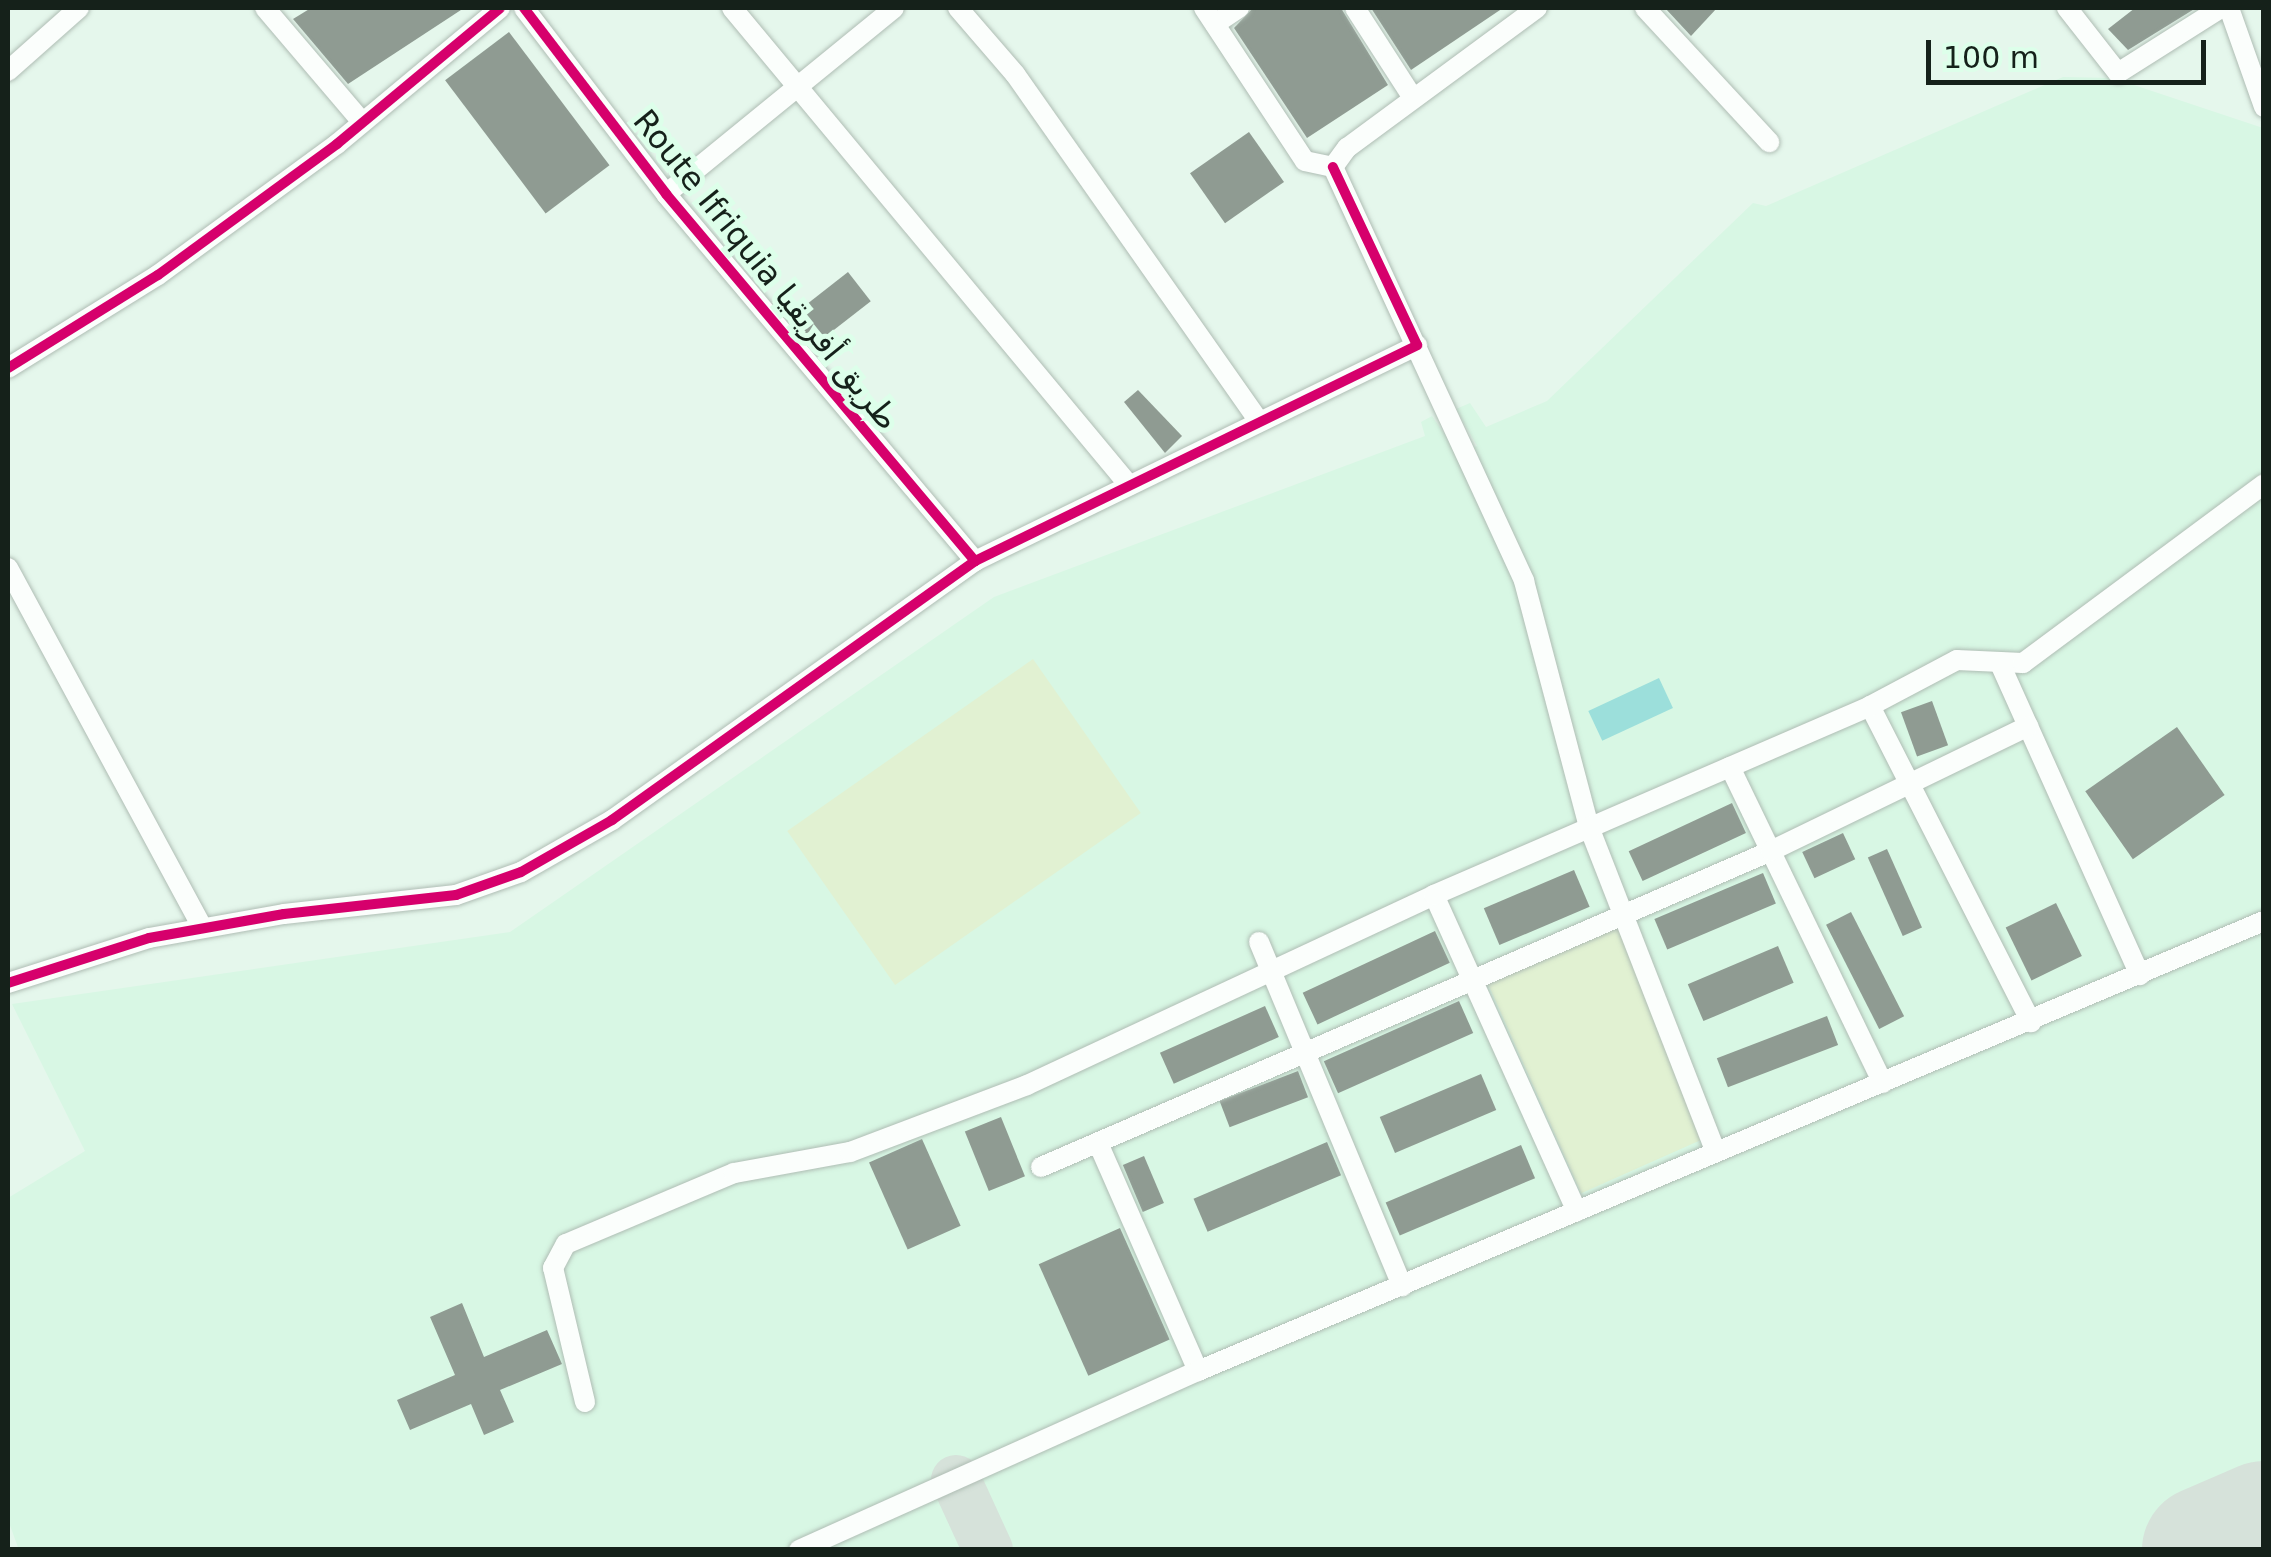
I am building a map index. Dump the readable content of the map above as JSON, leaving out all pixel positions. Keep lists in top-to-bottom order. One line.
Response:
{"streets":{"street":["Route Ifriquia طريق أفريقيا"]},"scale_bar":"100 m"}
